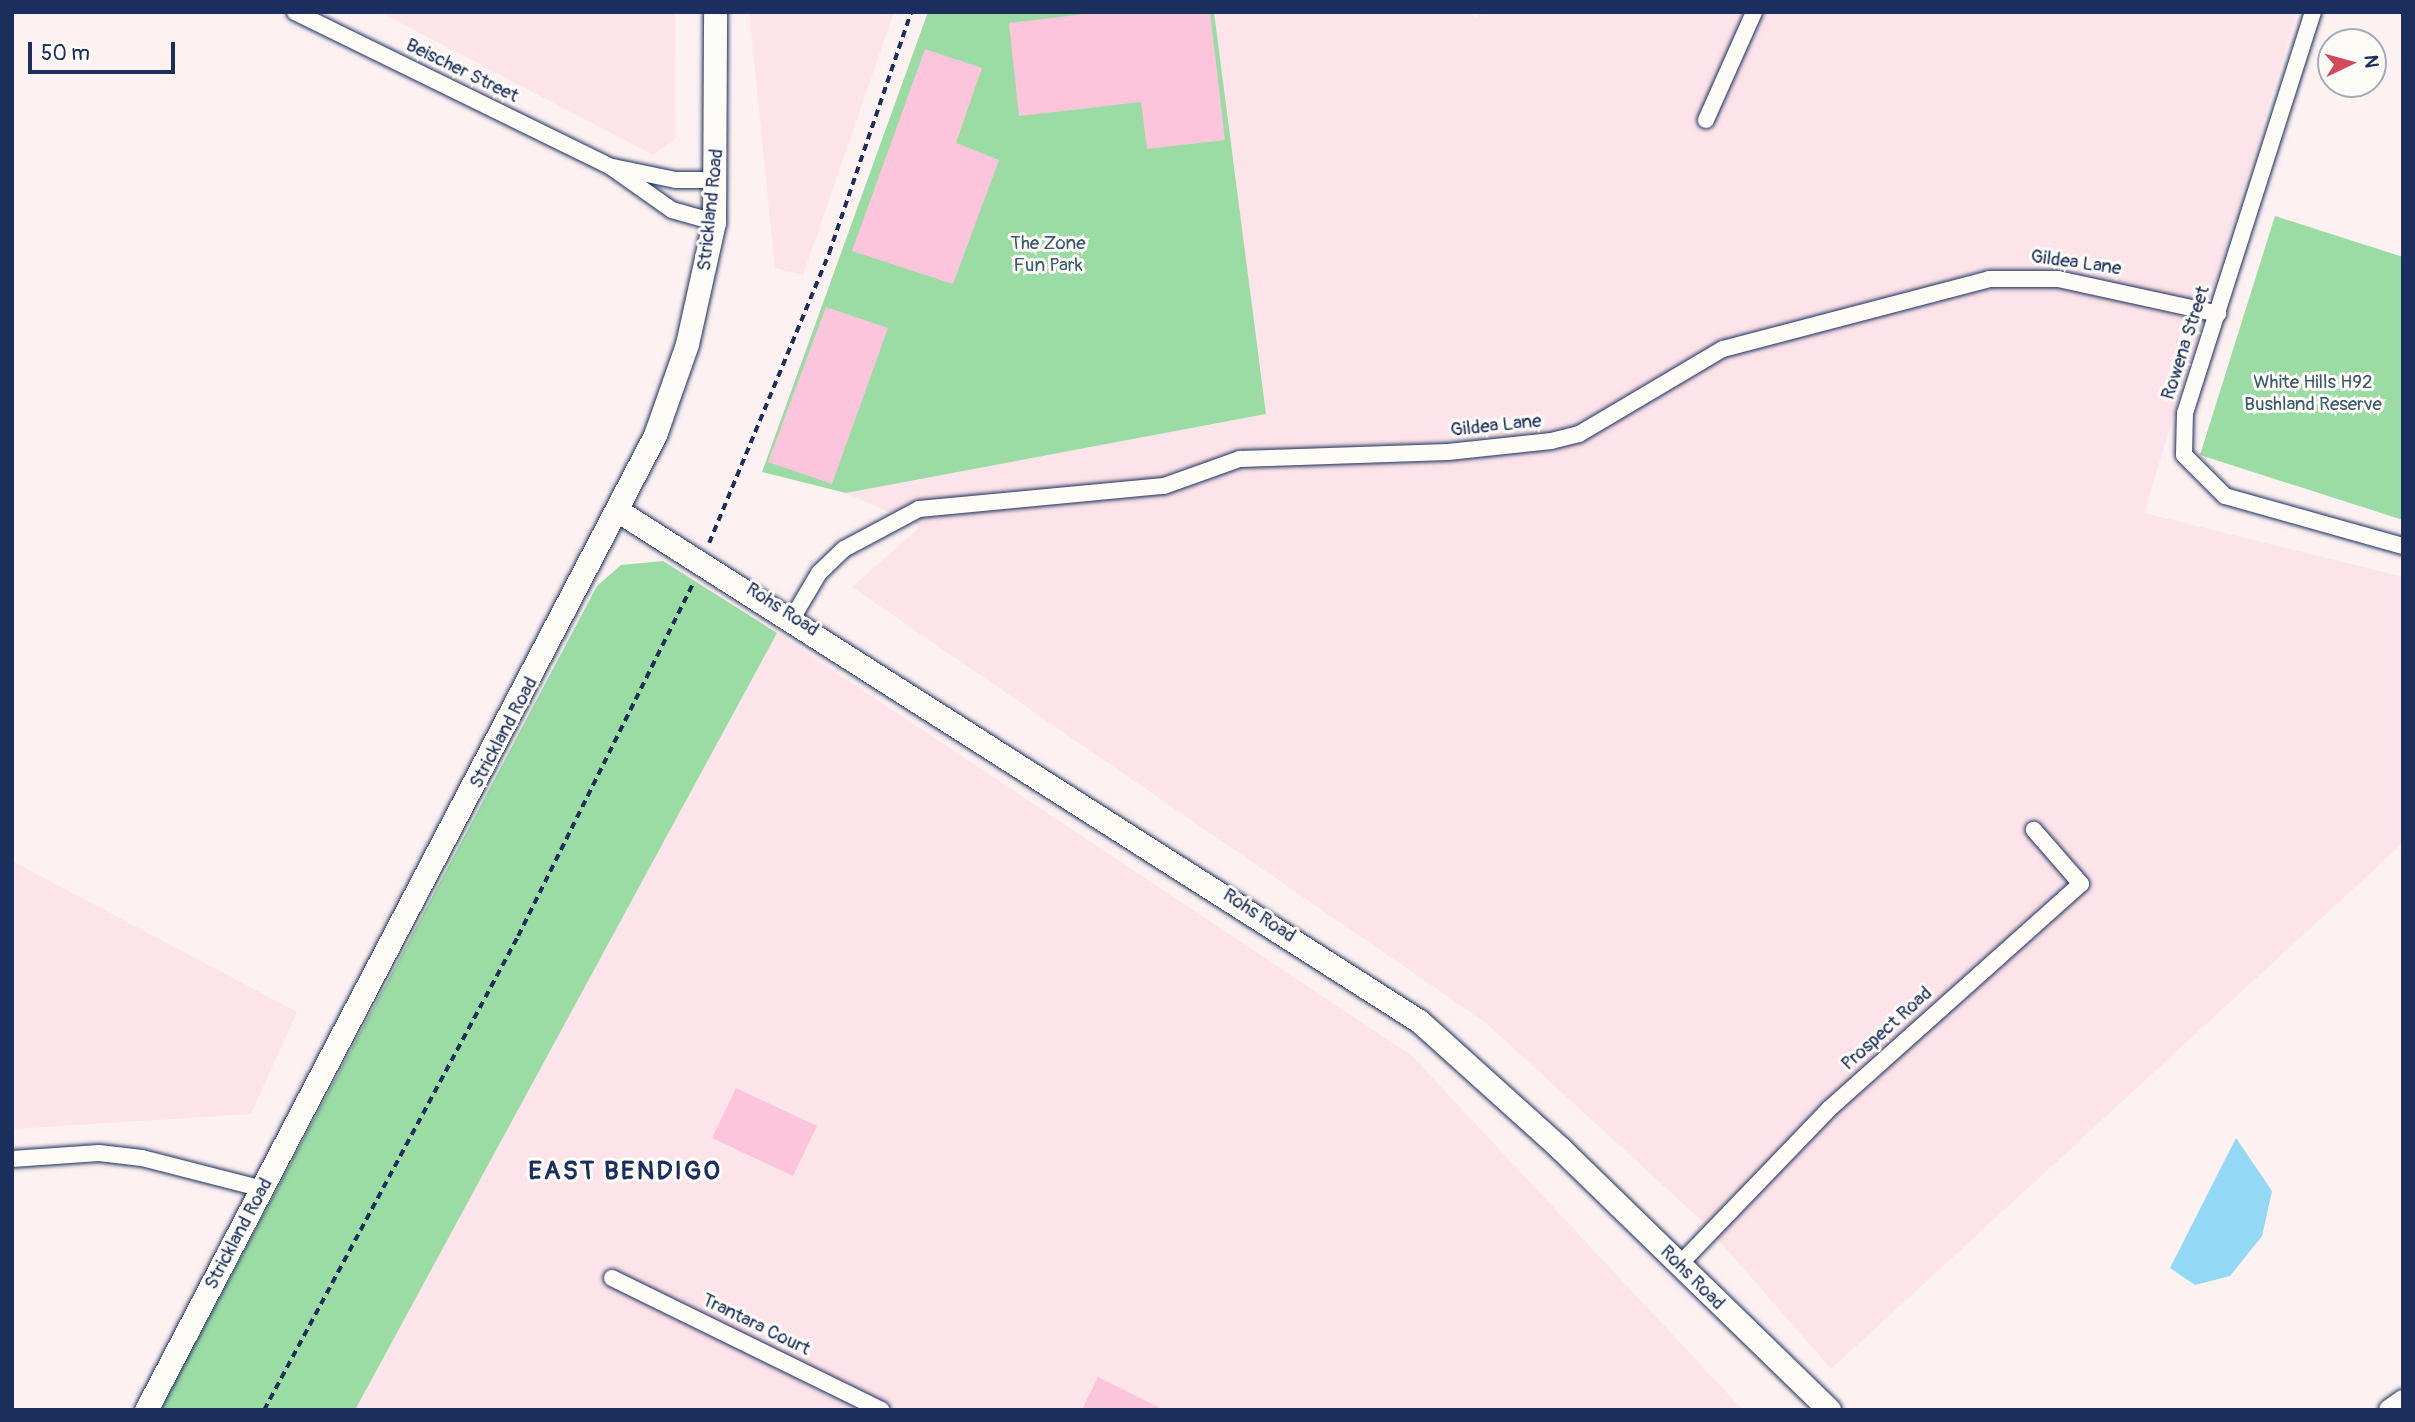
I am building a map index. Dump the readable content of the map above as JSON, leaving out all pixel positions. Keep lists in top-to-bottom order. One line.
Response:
{"streets":{"main road":["Strickland Road","Rohs Road"],"street":["Beischer Street","Gildea Lane","Rowena Street","Prospect Road","Trantara Court"]},"crossings":[["Beischer Street","Strickland Road"],["Strickland Road","Rohs Road"],["Gildea Lane","Rowena Street"],["Gildea Lane","Rohs Road"],["Rohs Road","Prospect Road"]],"districts":["EAST BENDIGO"],"parks":["The Zone Fun Park","White Hills H92 Bushland Reserve"],"scale_bar":"50 m","north":"right"}
